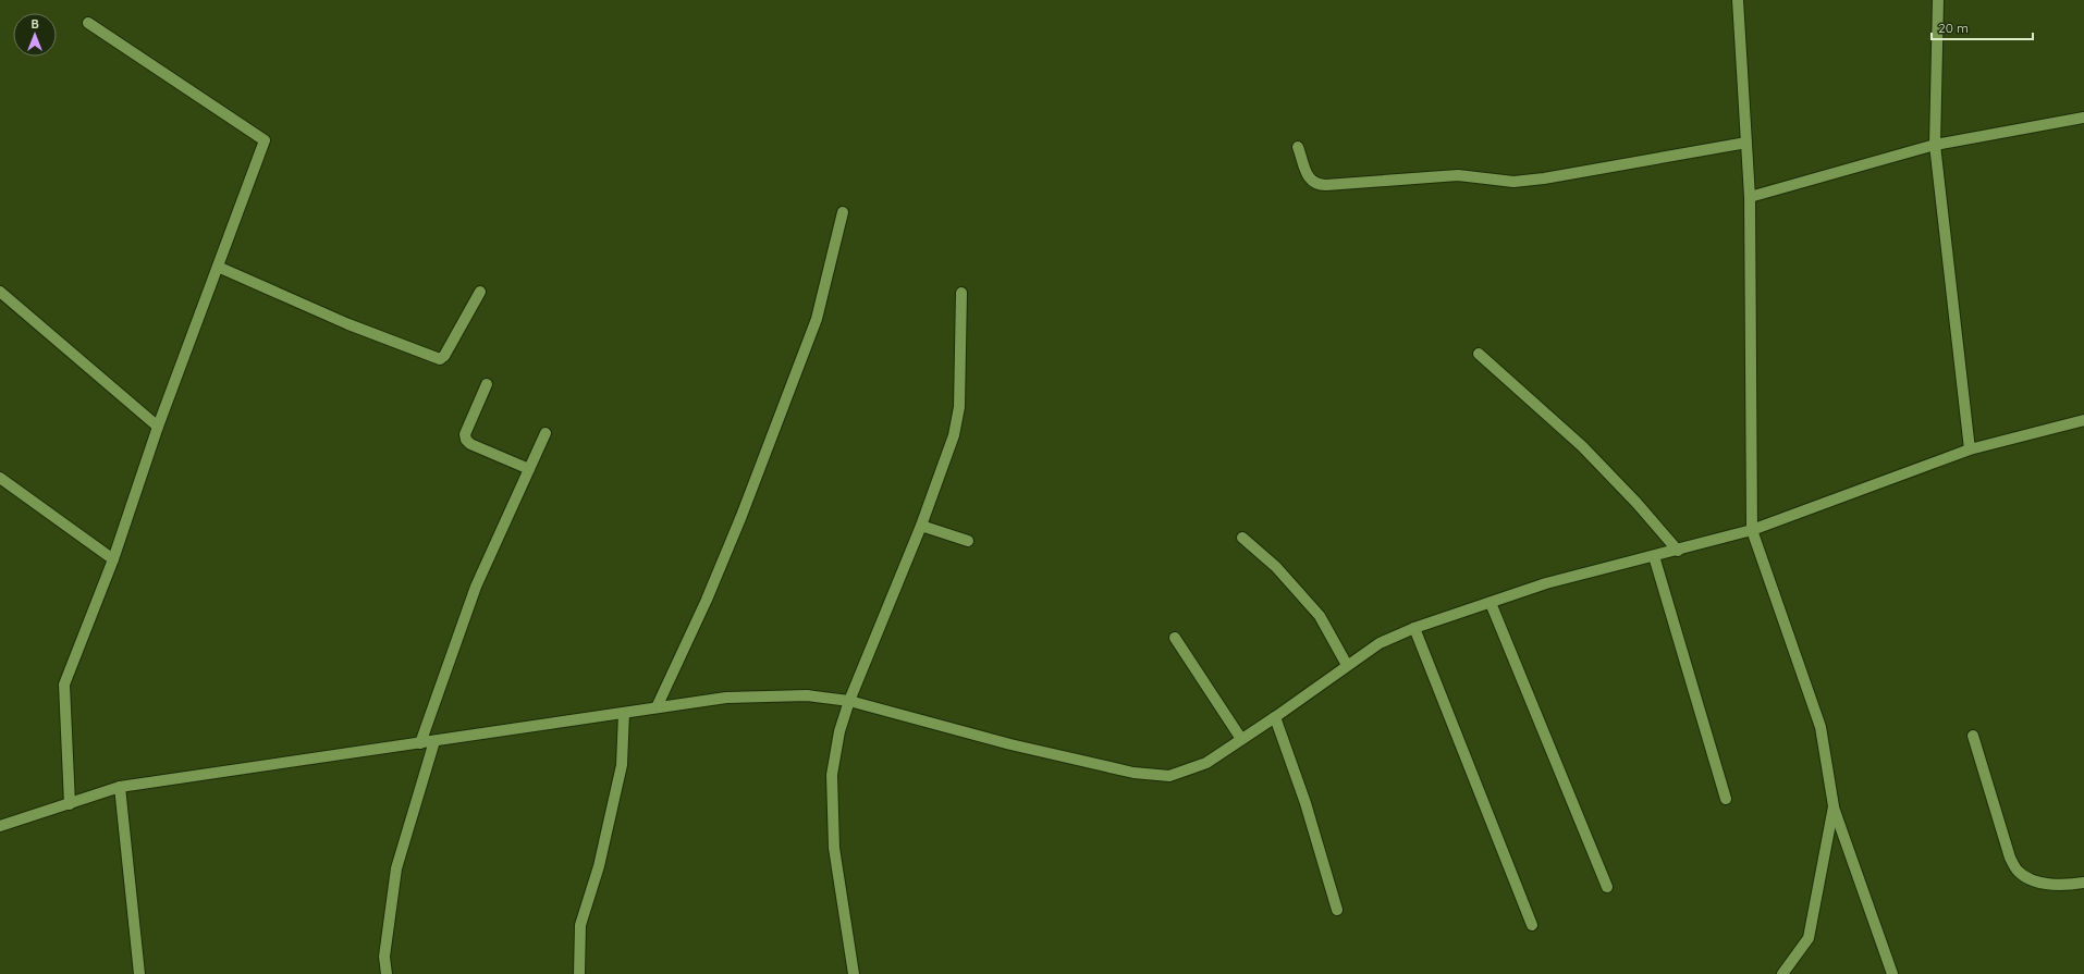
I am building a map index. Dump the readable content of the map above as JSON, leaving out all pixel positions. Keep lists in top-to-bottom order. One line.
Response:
{"scale_bar":"20 m","north":"top"}
